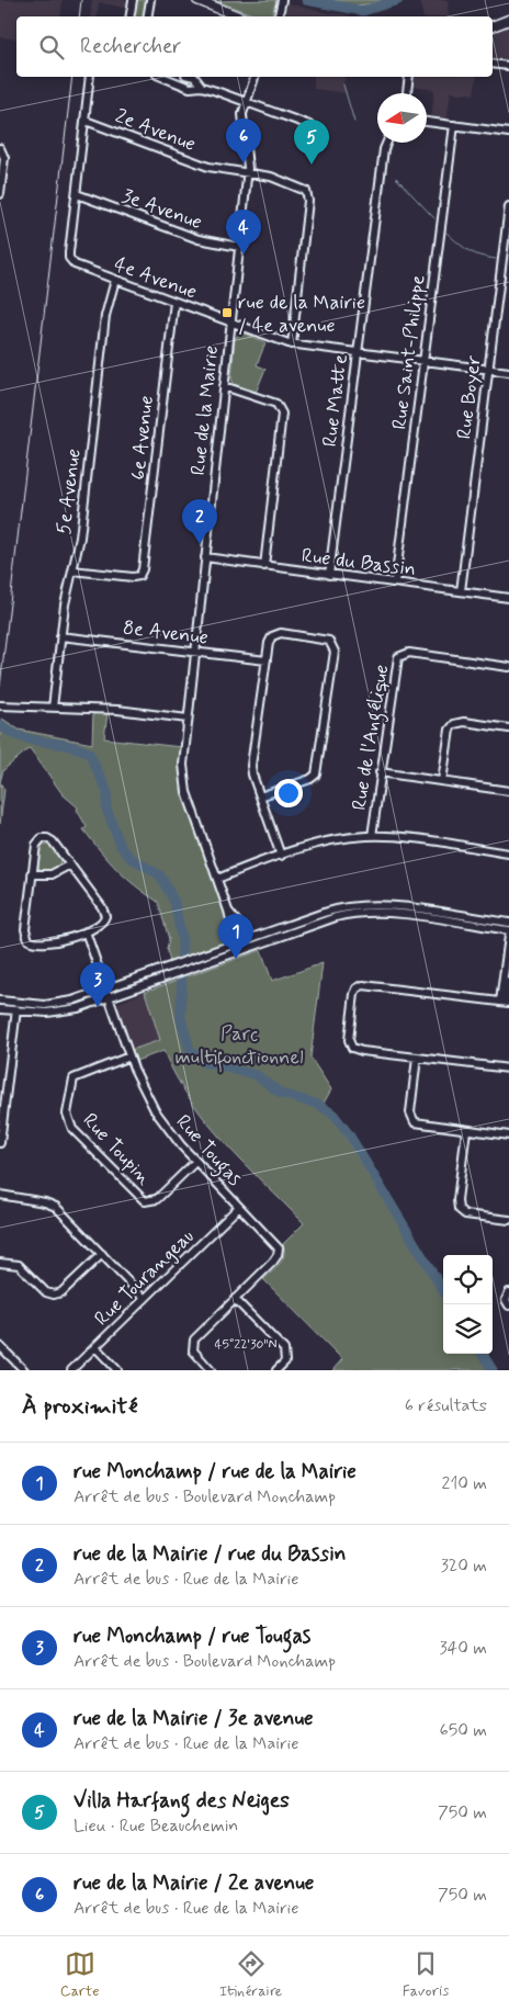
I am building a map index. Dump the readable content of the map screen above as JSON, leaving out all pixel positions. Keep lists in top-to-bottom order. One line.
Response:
{"streets":{"street":["2e Avenue","3e Avenue","4e Avenue","Rue Saint-Philippe","Rue Boyer","Rue Matte","Rue de la Mairie","6e Avenue","5e Avenue","Rue du Bassin","8e Avenue","Rue de l'Angélique","Rue Toupin","Rue Tougas","Rue Tourangeau"]},"crossings":[["2e Avenue","4e Avenue"],["2e Avenue","Rue de la Mairie"],["3e Avenue","4e Avenue"],["3e Avenue","Rue de la Mairie"],["4e Avenue","Rue Saint-Philippe"],["4e Avenue","Rue Boyer"],["4e Avenue","Rue Matte"],["4e Avenue","Rue de la Mairie"],["4e Avenue","6e Avenue"],["4e Avenue","5e Avenue"],["Rue Saint-Philippe","Rue du Bassin"],["Rue Boyer","Rue du Bassin"],["Rue Matte","Rue du Bassin"],["Rue de la Mairie","Rue du Bassin"],["Rue de la Mairie","8e Avenue"],["6e Avenue","5e Avenue"],["5e Avenue","8e Avenue"],["Rue Toupin","Rue Tougas"],["Rue Tougas","Rue Tourangeau"]],"parks":["Parc multifonctionnel"],"places":{"transit":["rue de la Mairie / 4e avenue"]},"north":"left","page":{"search":"Rechercher","pins":["6","5","4","2","1","3"],"heading":["À proximité","6 résultats"],"list":[{"mark":"1","name":"rue Monchamp / rue de la Mairie","note":"Arrêt de bus · Boulevard Monchamp","value":"210 m"},{"mark":"2","name":"rue de la Mairie / rue du Bassin","note":"Arrêt de bus · Rue de la Mairie","value":"320 m"},{"mark":"3","name":"rue Monchamp / rue Tougas","note":"Arrêt de bus · Boulevard Monchamp","value":"340 m"},{"mark":"4","name":"rue de la Mairie / 3e avenue","note":"Arrêt de bus · Rue de la Mairie","value":"650 m"},{"mark":"5","name":"Villa Harfang des Neiges","note":"Lieu · Rue Beauchemin","value":"750 m"},{"mark":"6","name":"rue de la Mairie / 2e avenue","note":"Arrêt de bus · Rue de la Mairie","value":"750 m"}],"nav":["Carte","Itinéraire","Favoris"]},"coordinates":["45°22'30\"N"]}
